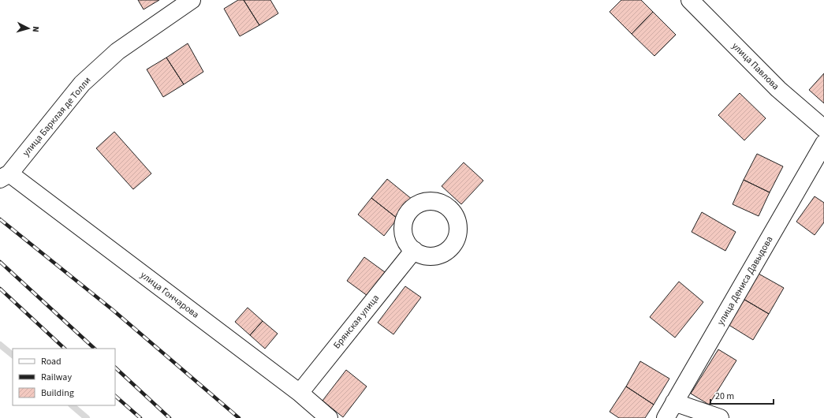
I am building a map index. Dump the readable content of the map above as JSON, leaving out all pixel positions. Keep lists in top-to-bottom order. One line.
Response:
{"streets":{"street":["улица Павлова","улица Барклая де Толли","улица Дениса Давыдова","улица Гончарова","Брянская улица"]},"crossings":[["улица Барклая де Толли","улица Гончарова"],["улица Гончарова","Брянская улица"]],"legend":["Road","Railway","Building"],"scale_bar":"20 m","north":"right"}
